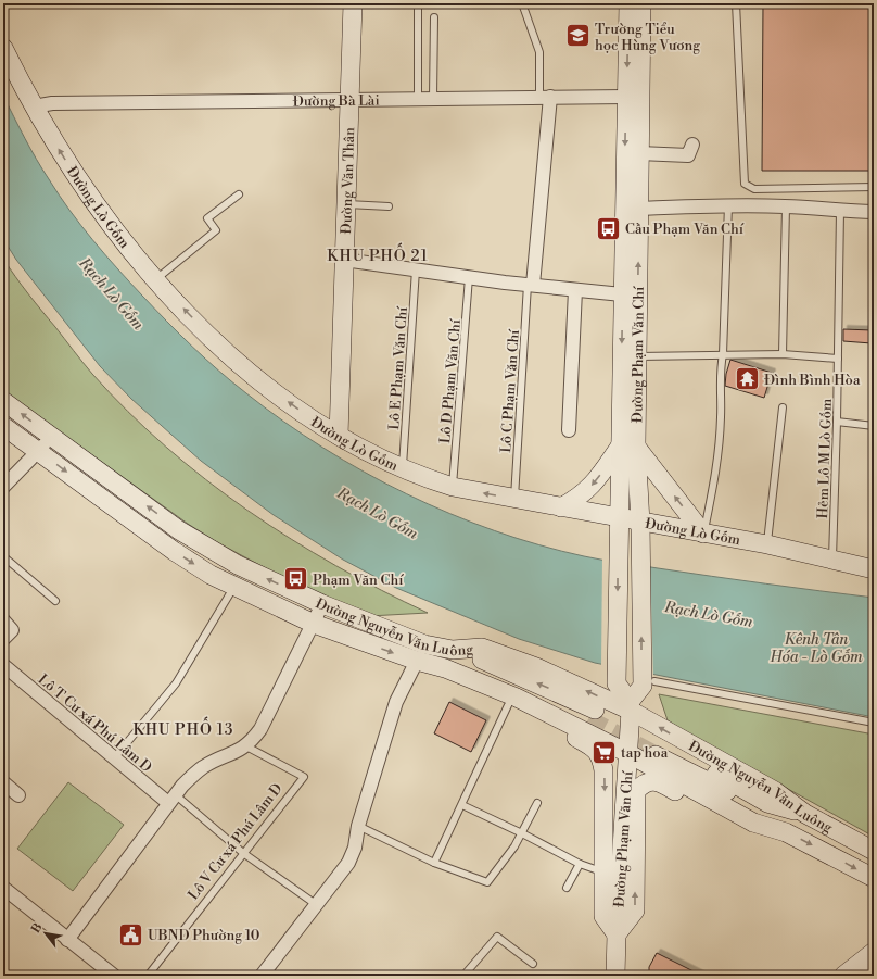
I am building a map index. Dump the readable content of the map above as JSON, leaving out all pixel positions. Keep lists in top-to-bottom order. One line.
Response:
{"streets":{"main road":["Đường Văn Thân","Đường Lò Gốm","Đường Phạm Văn Chí","Đường Nguyễn Văn Luông"],"street":["Đường Bà Lài","Lô T Cư xá Phú Lâm D"],"lane":["Lô E Phạm Văn Chí","Lô D Phạm Văn Chí","Lô C Phạm Văn Chí","Hẻm Lô M Lò Gốm","Lô V Cư xá Phú Lâm D"]},"crossings":[["Đường Bà Lài","Đường Văn Thân"],["Đường Bà Lài","Đường Lò Gốm"],["Đường Bà Lài","Đường Phạm Văn Chí"],["Đường Văn Thân","Đường Lò Gốm"],["Đường Lò Gốm","Đường Phạm Văn Chí"],["Đường Lò Gốm","Lô E Phạm Văn Chí"],["Đường Lò Gốm","Lô D Phạm Văn Chí"],["Đường Lò Gốm","Lô C Phạm Văn Chí"],["Đường Lò Gốm","Hẻm Lô M Lò Gốm"],["Đường Phạm Văn Chí","Đường Nguyễn Văn Luông"]],"one_way":["Đường Lò Gốm"],"districts":["KHU PHỐ 21","KHU PHỐ 13"],"water":["Rạch Lò Gốm","Kênh Tân Hóa - Lò Gốm"],"places":{"school or university":["Trường Tiểu học Hùng Vương"],"bus stop":["Cầu Phạm Văn Chí","Phạm Văn Chí"],"temple":["Đình Bình Hòa"],"supermarket":["tap hoa"],"public building":["UBND Phường 10"]},"north":"top left"}
